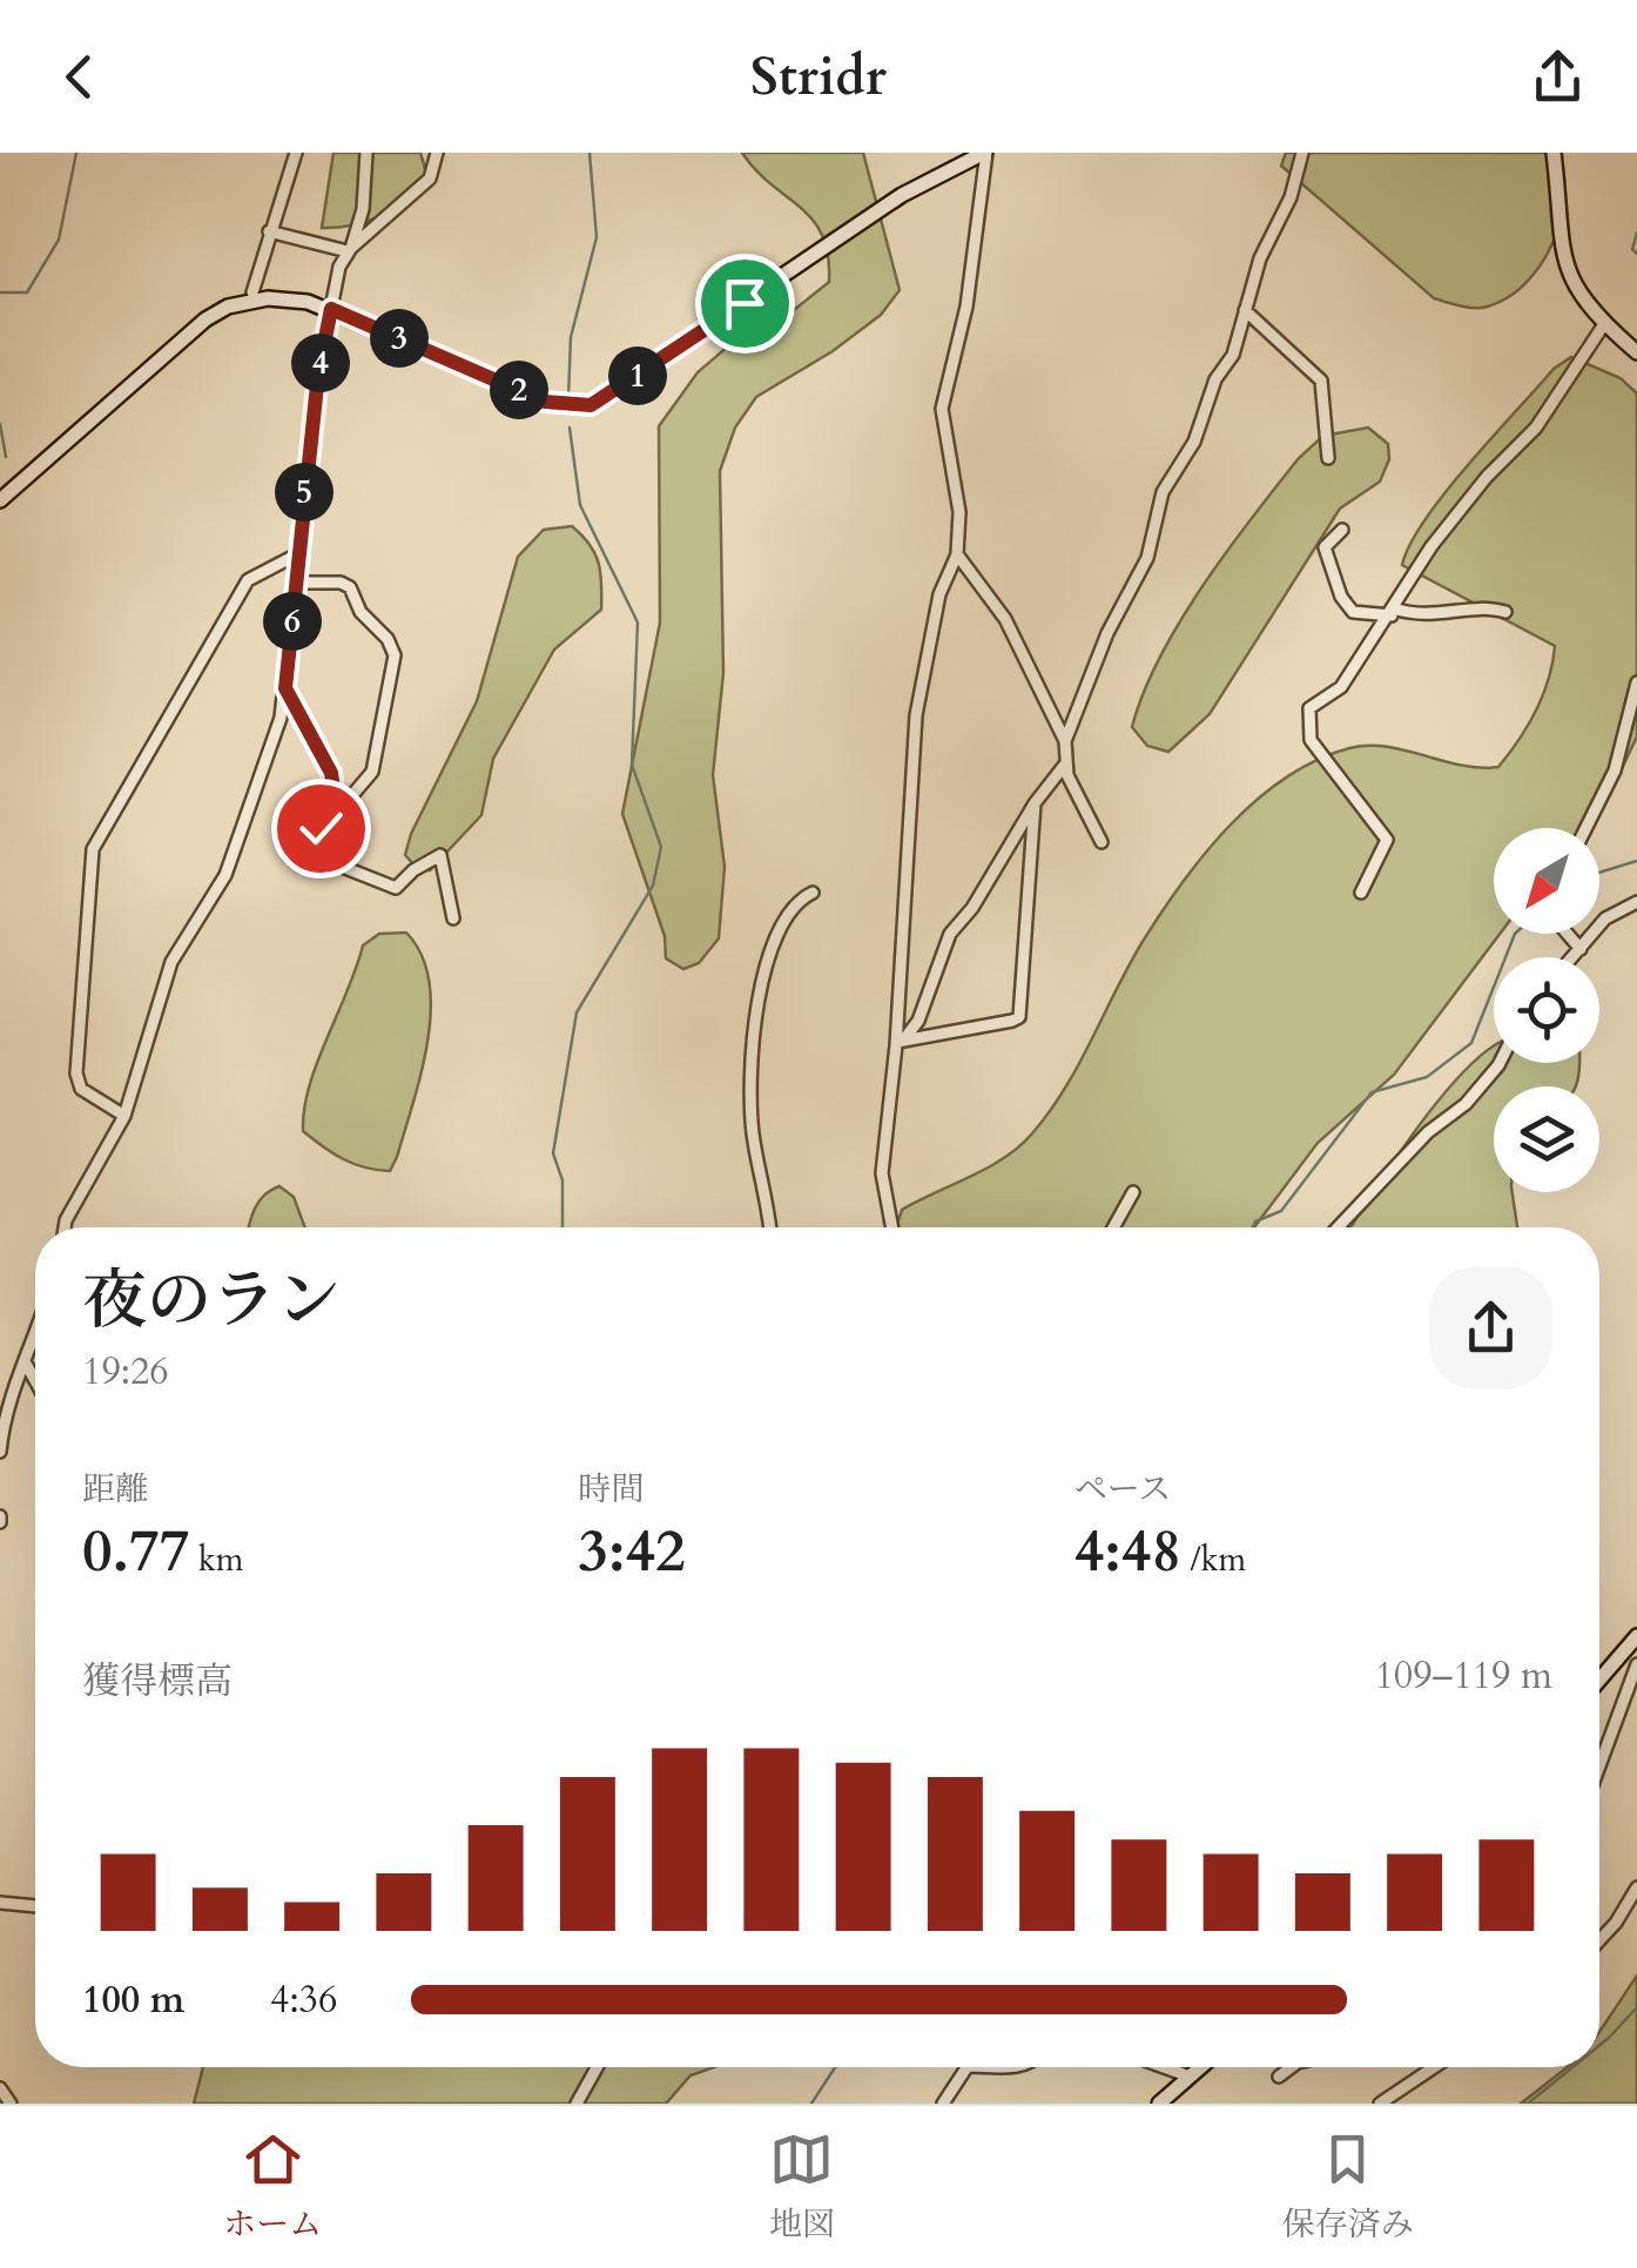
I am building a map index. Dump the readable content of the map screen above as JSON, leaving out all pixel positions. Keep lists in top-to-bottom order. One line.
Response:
{"north":"bottom left","page":{"header":"Stridr","pins":["3","4","1","2","5","6"],"heading":["夜のラン","19:26"],"stats":[["距離","0.77 km"],["時間","3:42"],["ペース","4:48 /km"]],"chart":["獲得標高","109–119 m"],"list":[{"name":"100 m","note":"4:36"}],"tabs":["ホーム","地図","保存済み"]}}
